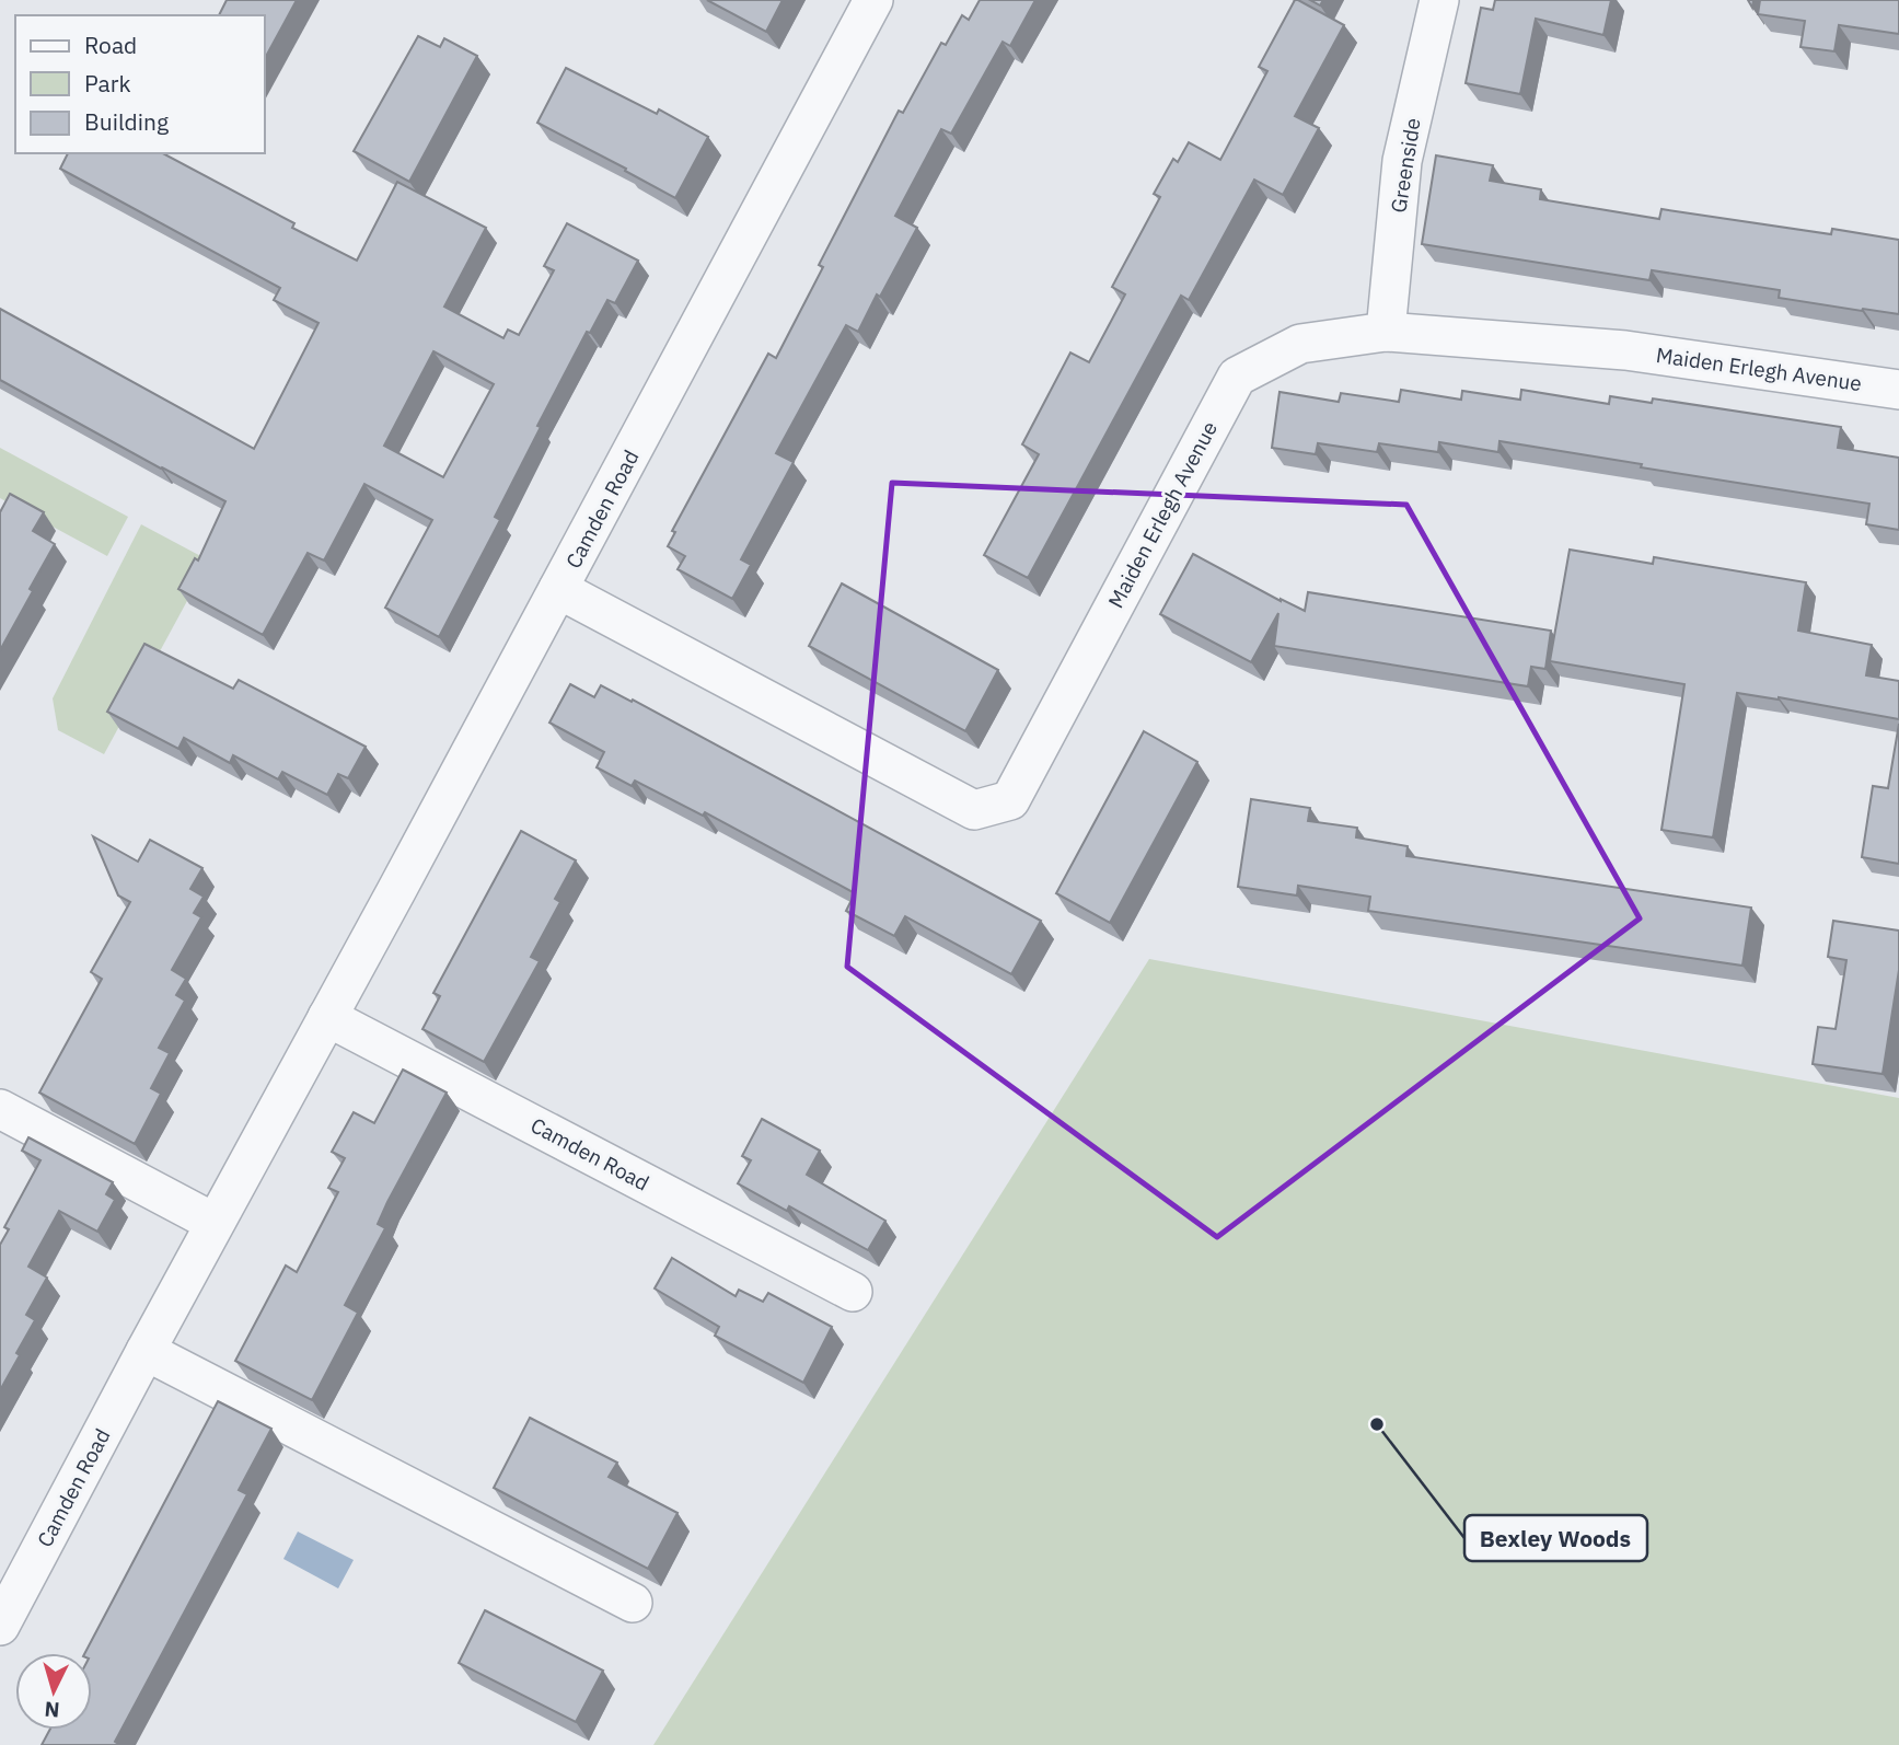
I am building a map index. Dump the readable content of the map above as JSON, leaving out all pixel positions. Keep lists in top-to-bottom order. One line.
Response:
{"streets":{"street":["Greenside","Maiden Erlegh Avenue","Camden Road"]},"crossings":[["Greenside","Maiden Erlegh Avenue"],["Maiden Erlegh Avenue","Camden Road"]],"places":["Bexley Woods"],"legend":["Road","Park","Building"],"north":"bottom"}
